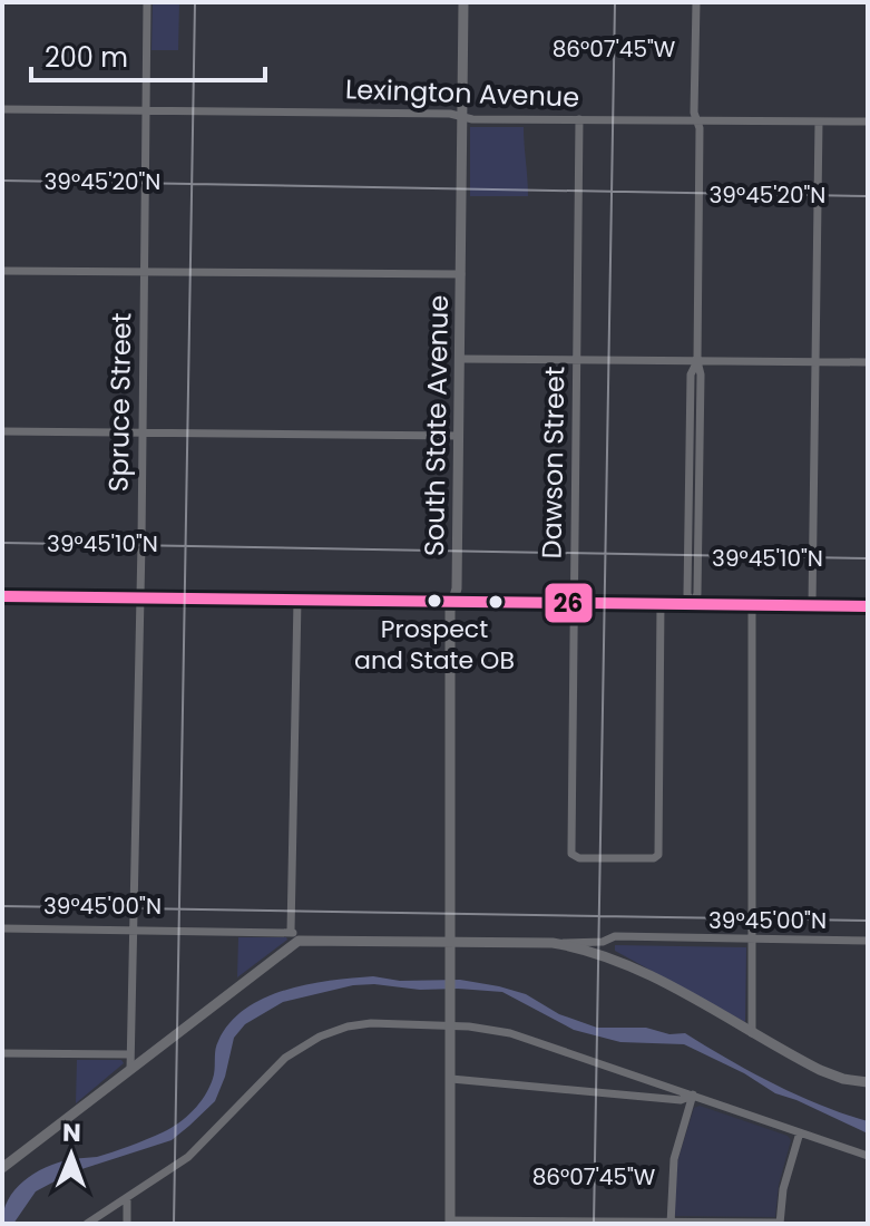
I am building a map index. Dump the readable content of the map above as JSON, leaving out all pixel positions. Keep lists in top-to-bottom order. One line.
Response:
{"streets":{"street":["Lexington Avenue","Spruce Street","South State Avenue","Dawson Street"]},"crossings":[["Lexington Avenue","Spruce Street"],["Lexington Avenue","South State Avenue"],["Lexington Avenue","Dawson Street"]],"places":["Prospect and State OB"],"lines":["transit line 26"],"scale_bar":"200 m","north":"top","coordinates":["86°07'45\"W","39°45'20\"N","39°45'10\"N","39°45'00\"N"]}
